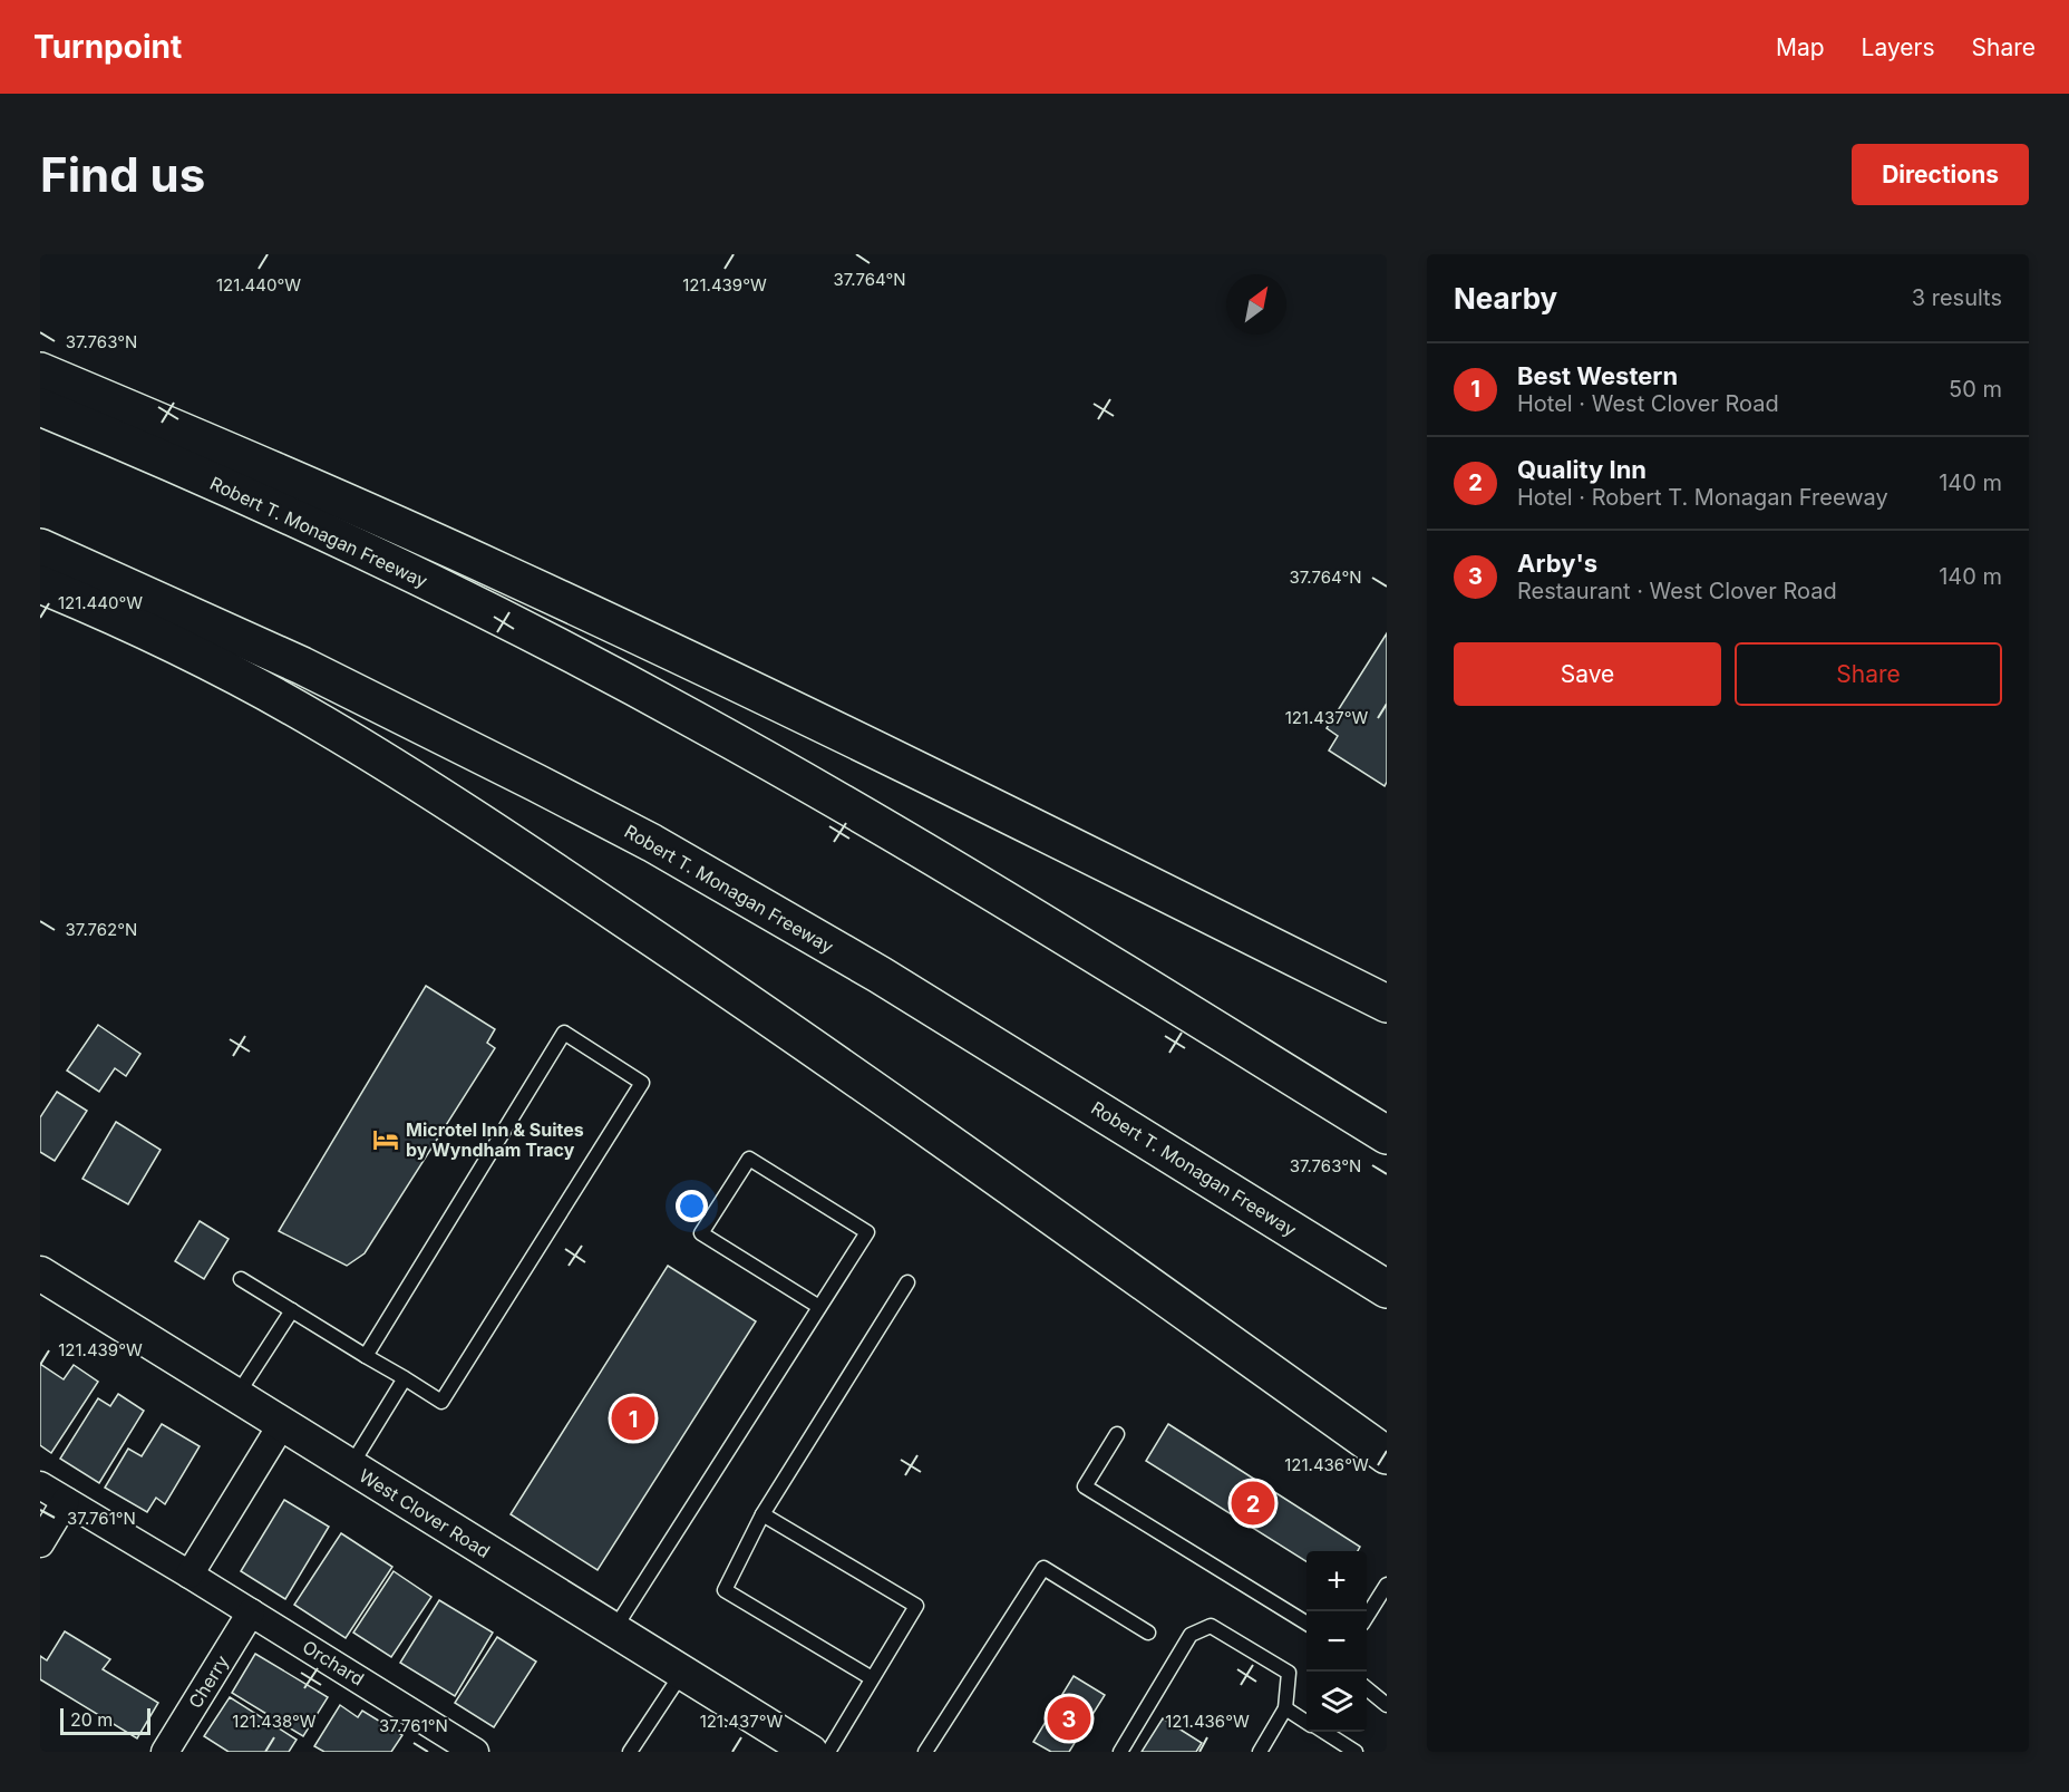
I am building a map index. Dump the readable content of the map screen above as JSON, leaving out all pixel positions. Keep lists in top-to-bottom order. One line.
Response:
{"streets":{"highway":["Robert T. Monagan Freeway"],"street":["West Clover Road","Orchard","Cherry"]},"crossings":[["Orchard","Cherry"]],"places":{"hotel":["Microtel Inn & Suites by Wyndham Tracy"]},"scale_bar":"20 m","north":"top right","page":{"header":"Turnpoint","nav":["Map","Layers","Share"],"buttons":["Directions",["Save","Share"]],"title":"Find us","heading":["Nearby","3 results"],"list":[{"mark":"1","name":"Best Western","note":"Hotel · West Clover Road","value":"50 m"},{"mark":"2","name":"Quality Inn","note":"Hotel · Robert T. Monagan Freeway","value":"140 m"},{"mark":"3","name":"Arby's","note":"Restaurant · West Clover Road","value":"140 m"}],"pins":["1","2","3"],"map_buttons":["+","−"],"scale":"20 m"},"coordinates":["37.764°N","121.440°W","121.439°W","37.763°N","121.437°W","37.762°N","121.436°W","37.761°N","121.438°W"]}
